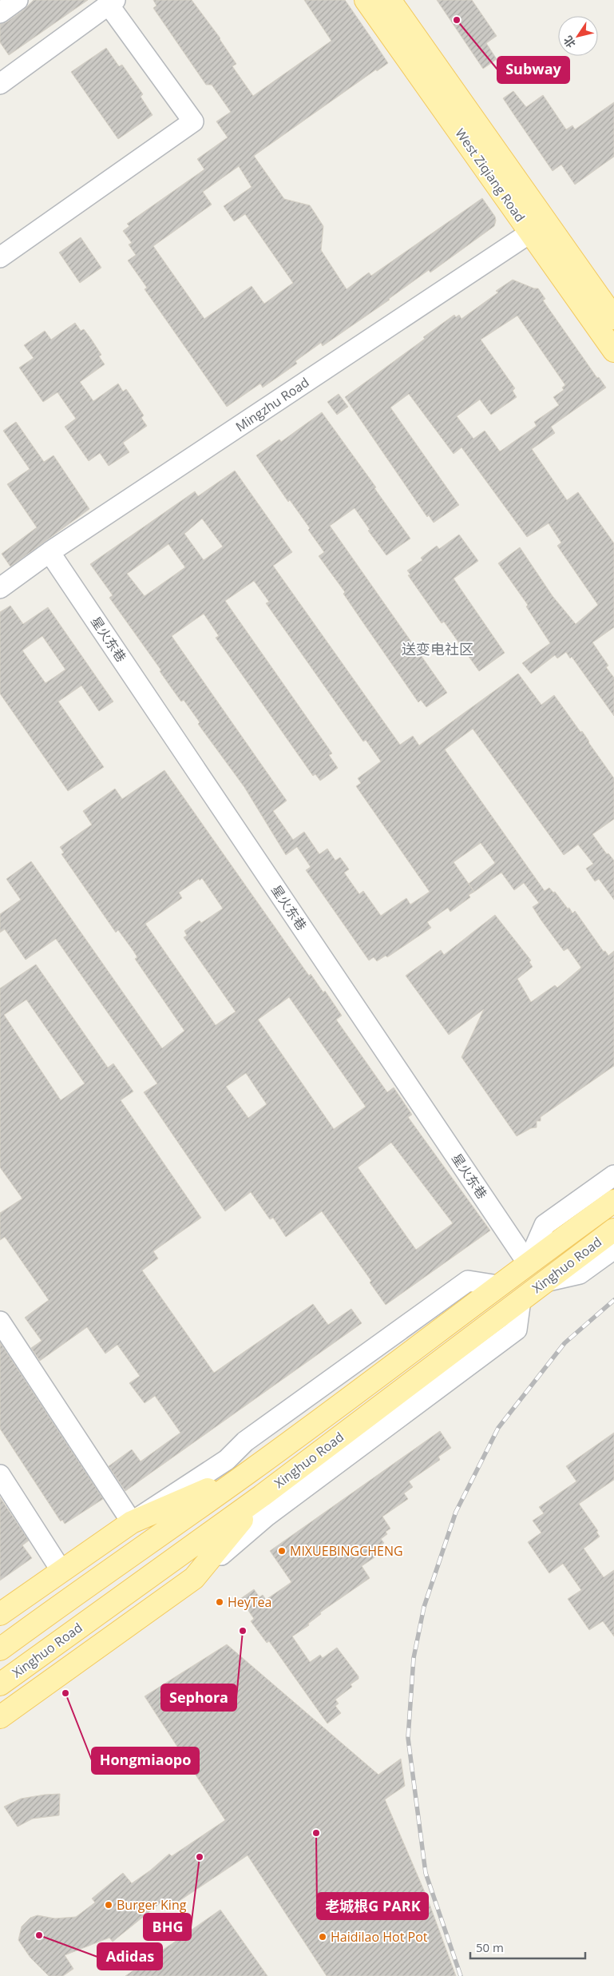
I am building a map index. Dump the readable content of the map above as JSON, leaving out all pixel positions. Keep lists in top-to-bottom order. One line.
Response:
{"streets":{"main road":["West Ziqiang Road","Xinghuo Road"],"street":["Mingzhu Road","星火东巷"]},"crossings":[["West Ziqiang Road","Mingzhu Road"],["Mingzhu Road","星火东巷"],["星火东巷","Xinghuo Road"]],"districts":["送变电社区"],"places":["Subway","MIXUEBINGCHENG","HeyTea","Sephora","Hongmiaopo","老城根G PARK","BHG","Burger King","Adidas","Haidilao Hot Pot"],"scale_bar":"50 m","north":"bottom left"}
